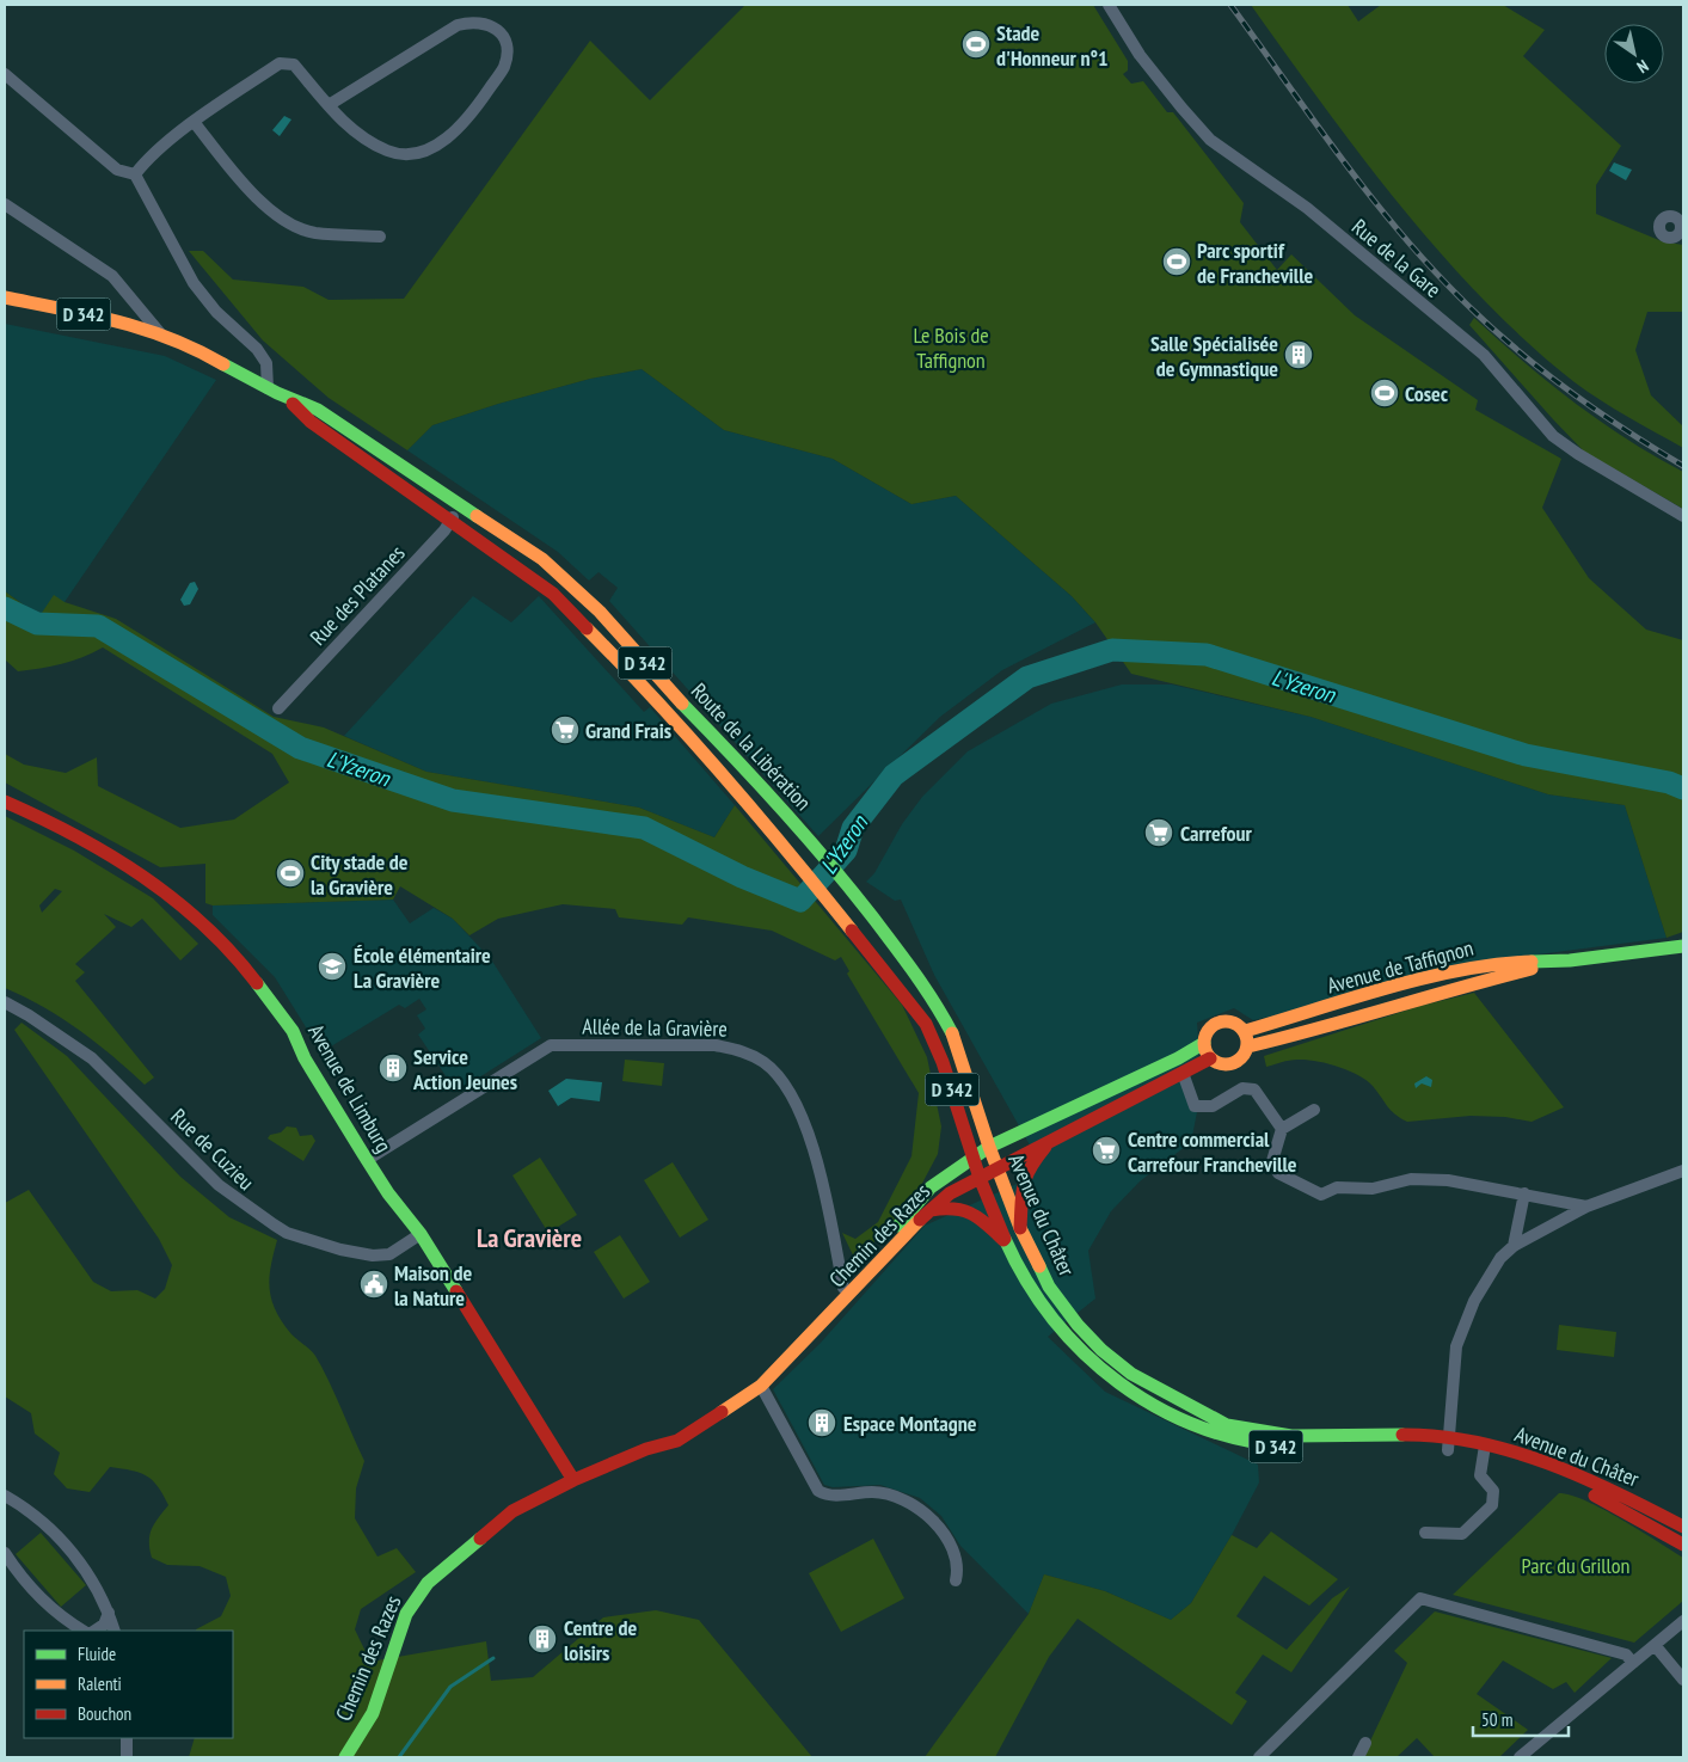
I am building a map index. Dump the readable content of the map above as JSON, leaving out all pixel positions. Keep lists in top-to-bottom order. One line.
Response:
{"streets":{"street":["Rue de la Gare","D 342","Rue des Platanes","Route de la Libération","Avenue de Taffignon","Allée de la Gravière","Avenue de Limburg","Rue de Cuzieu","Avenue du Châter","Chemin des Razes"]},"crossings":[["Rue des Platanes","Route de la Libération"],["Route de la Libération","Avenue du Châter"],["Route de la Libération","Chemin des Razes"],["Allée de la Gravière","Avenue de Limburg"],["Allée de la Gravière","Chemin des Razes"],["Avenue de Limburg","Rue de Cuzieu"],["Avenue de Limburg","Chemin des Razes"],["Avenue du Châter","Chemin des Razes"]],"districts":["La Gravière"],"water":["L'Yzeron"],"parks":["Le Bois de Taffignon","Parc du Grillon"],"places":{"sports":["Stade d'Honneur n°1","Parc sportif de Francheville","Cosec","City stade de la Gravière"],"building":["Salle Spécialisée de Gymnastique","Service Action Jeunes","Espace Montagne","Centre de loisirs"],"supermarket":["Grand Frais","Carrefour","Centre commercial Carrefour Francheville"],"school or university":["École élémentaire La Gravière"],"public building":["Maison de la Nature"]},"legend":["Fluide","Ralenti","Bouchon"],"scale_bar":"50 m","north":"bottom right"}
